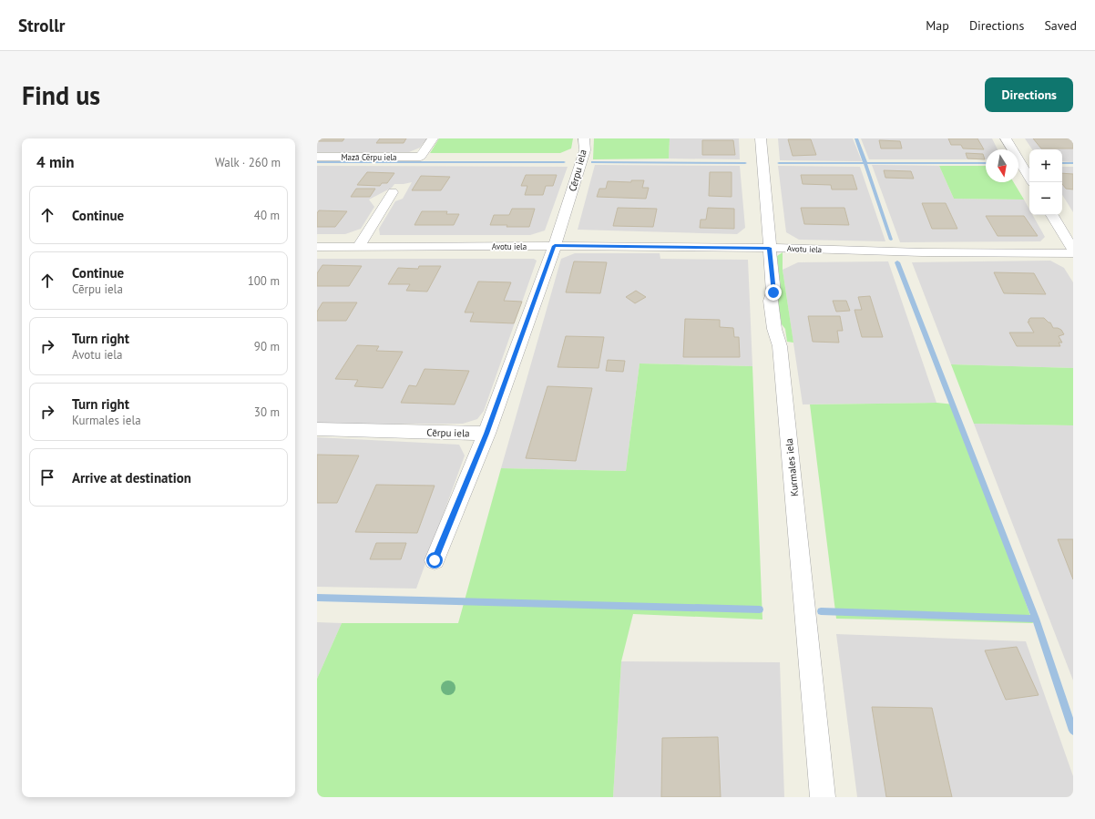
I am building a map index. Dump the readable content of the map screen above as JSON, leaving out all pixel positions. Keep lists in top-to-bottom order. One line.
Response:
{"streets":{"street":["Mazā Cērpu iela","Cērpu iela","Avotu iela","Kurmales iela"]},"crossings":[["Cērpu iela","Avotu iela"],["Avotu iela","Kurmales iela"]],"north":"bottom","page":{"header":"Strollr","nav":["Map","Directions","Saved"],"buttons":"Directions","title":"Find us","heading":["4 min","Walk · 260 m"],"map_buttons":["+","−"],"list":[["Continue","40 m"],["Continue","Cērpu iela","100 m"],["Turn right","Avotu iela","90 m"],["Turn right","Kurmales iela","30 m"],"Arrive at destination"]}}
